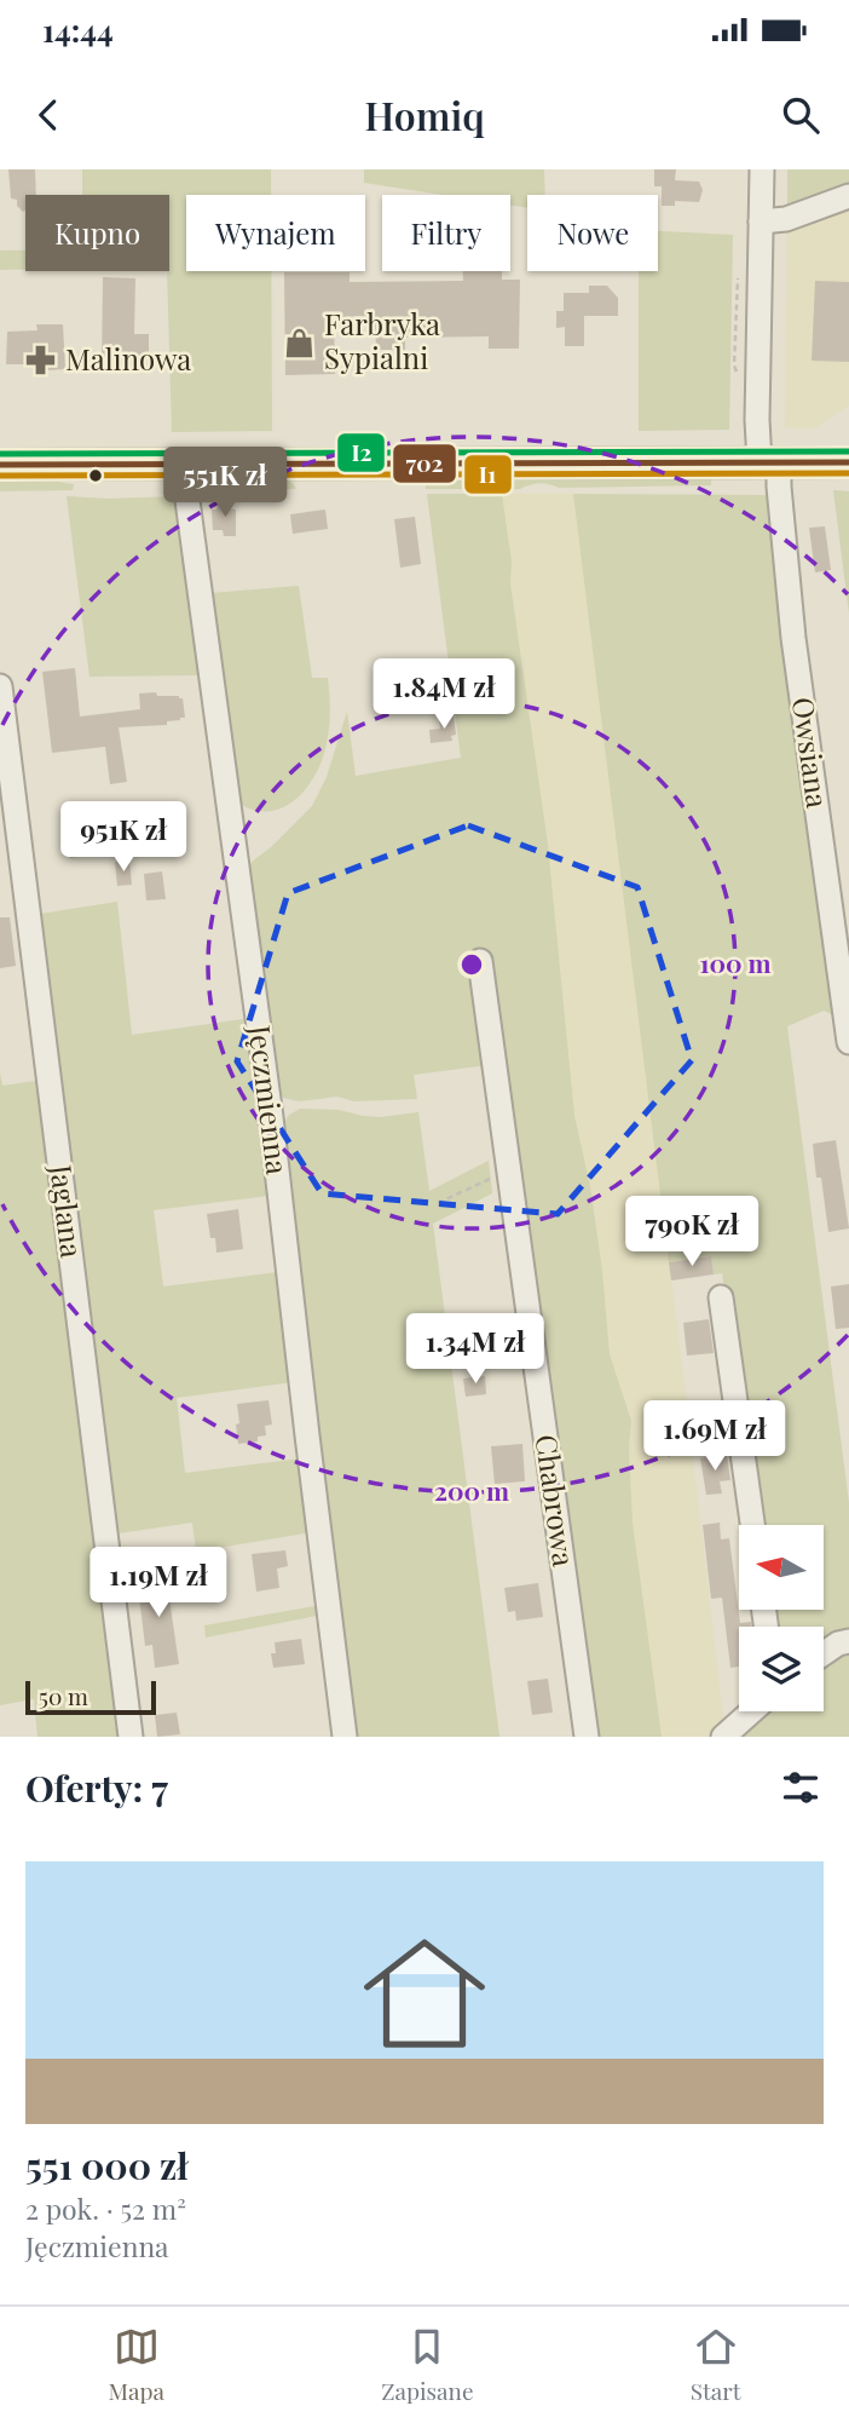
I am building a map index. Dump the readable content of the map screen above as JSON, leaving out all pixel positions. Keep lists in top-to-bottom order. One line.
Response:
{"streets":{"street":["Owsiana","Jęczmienna","Jaglana","Chabrowa"]},"places":{"shop":["Farbryka Sypialni"],"pharmacy":["Malinowa"]},"lines":["transit line I2","transit line 702","transit line I1"],"scale_bar":"50 m","north":"left","page":{"status":"14:44","header":"Homiq","chip":["Kupno","Wynajem","Filtry","Nowe"],"price":["551K zł","1.84M zł","951K zł","790K zł","1.34M zł","1.69M zł","1.19M zł"],"scale":"50 m","heading":"Oferty: 7","list":[{"name":"551 000 zł","note":"2 pok. · 52 m² · Jęczmienna"}],"tabs":["Mapa","Zapisane","Start"]},"rings":["100 m","200 m"]}
